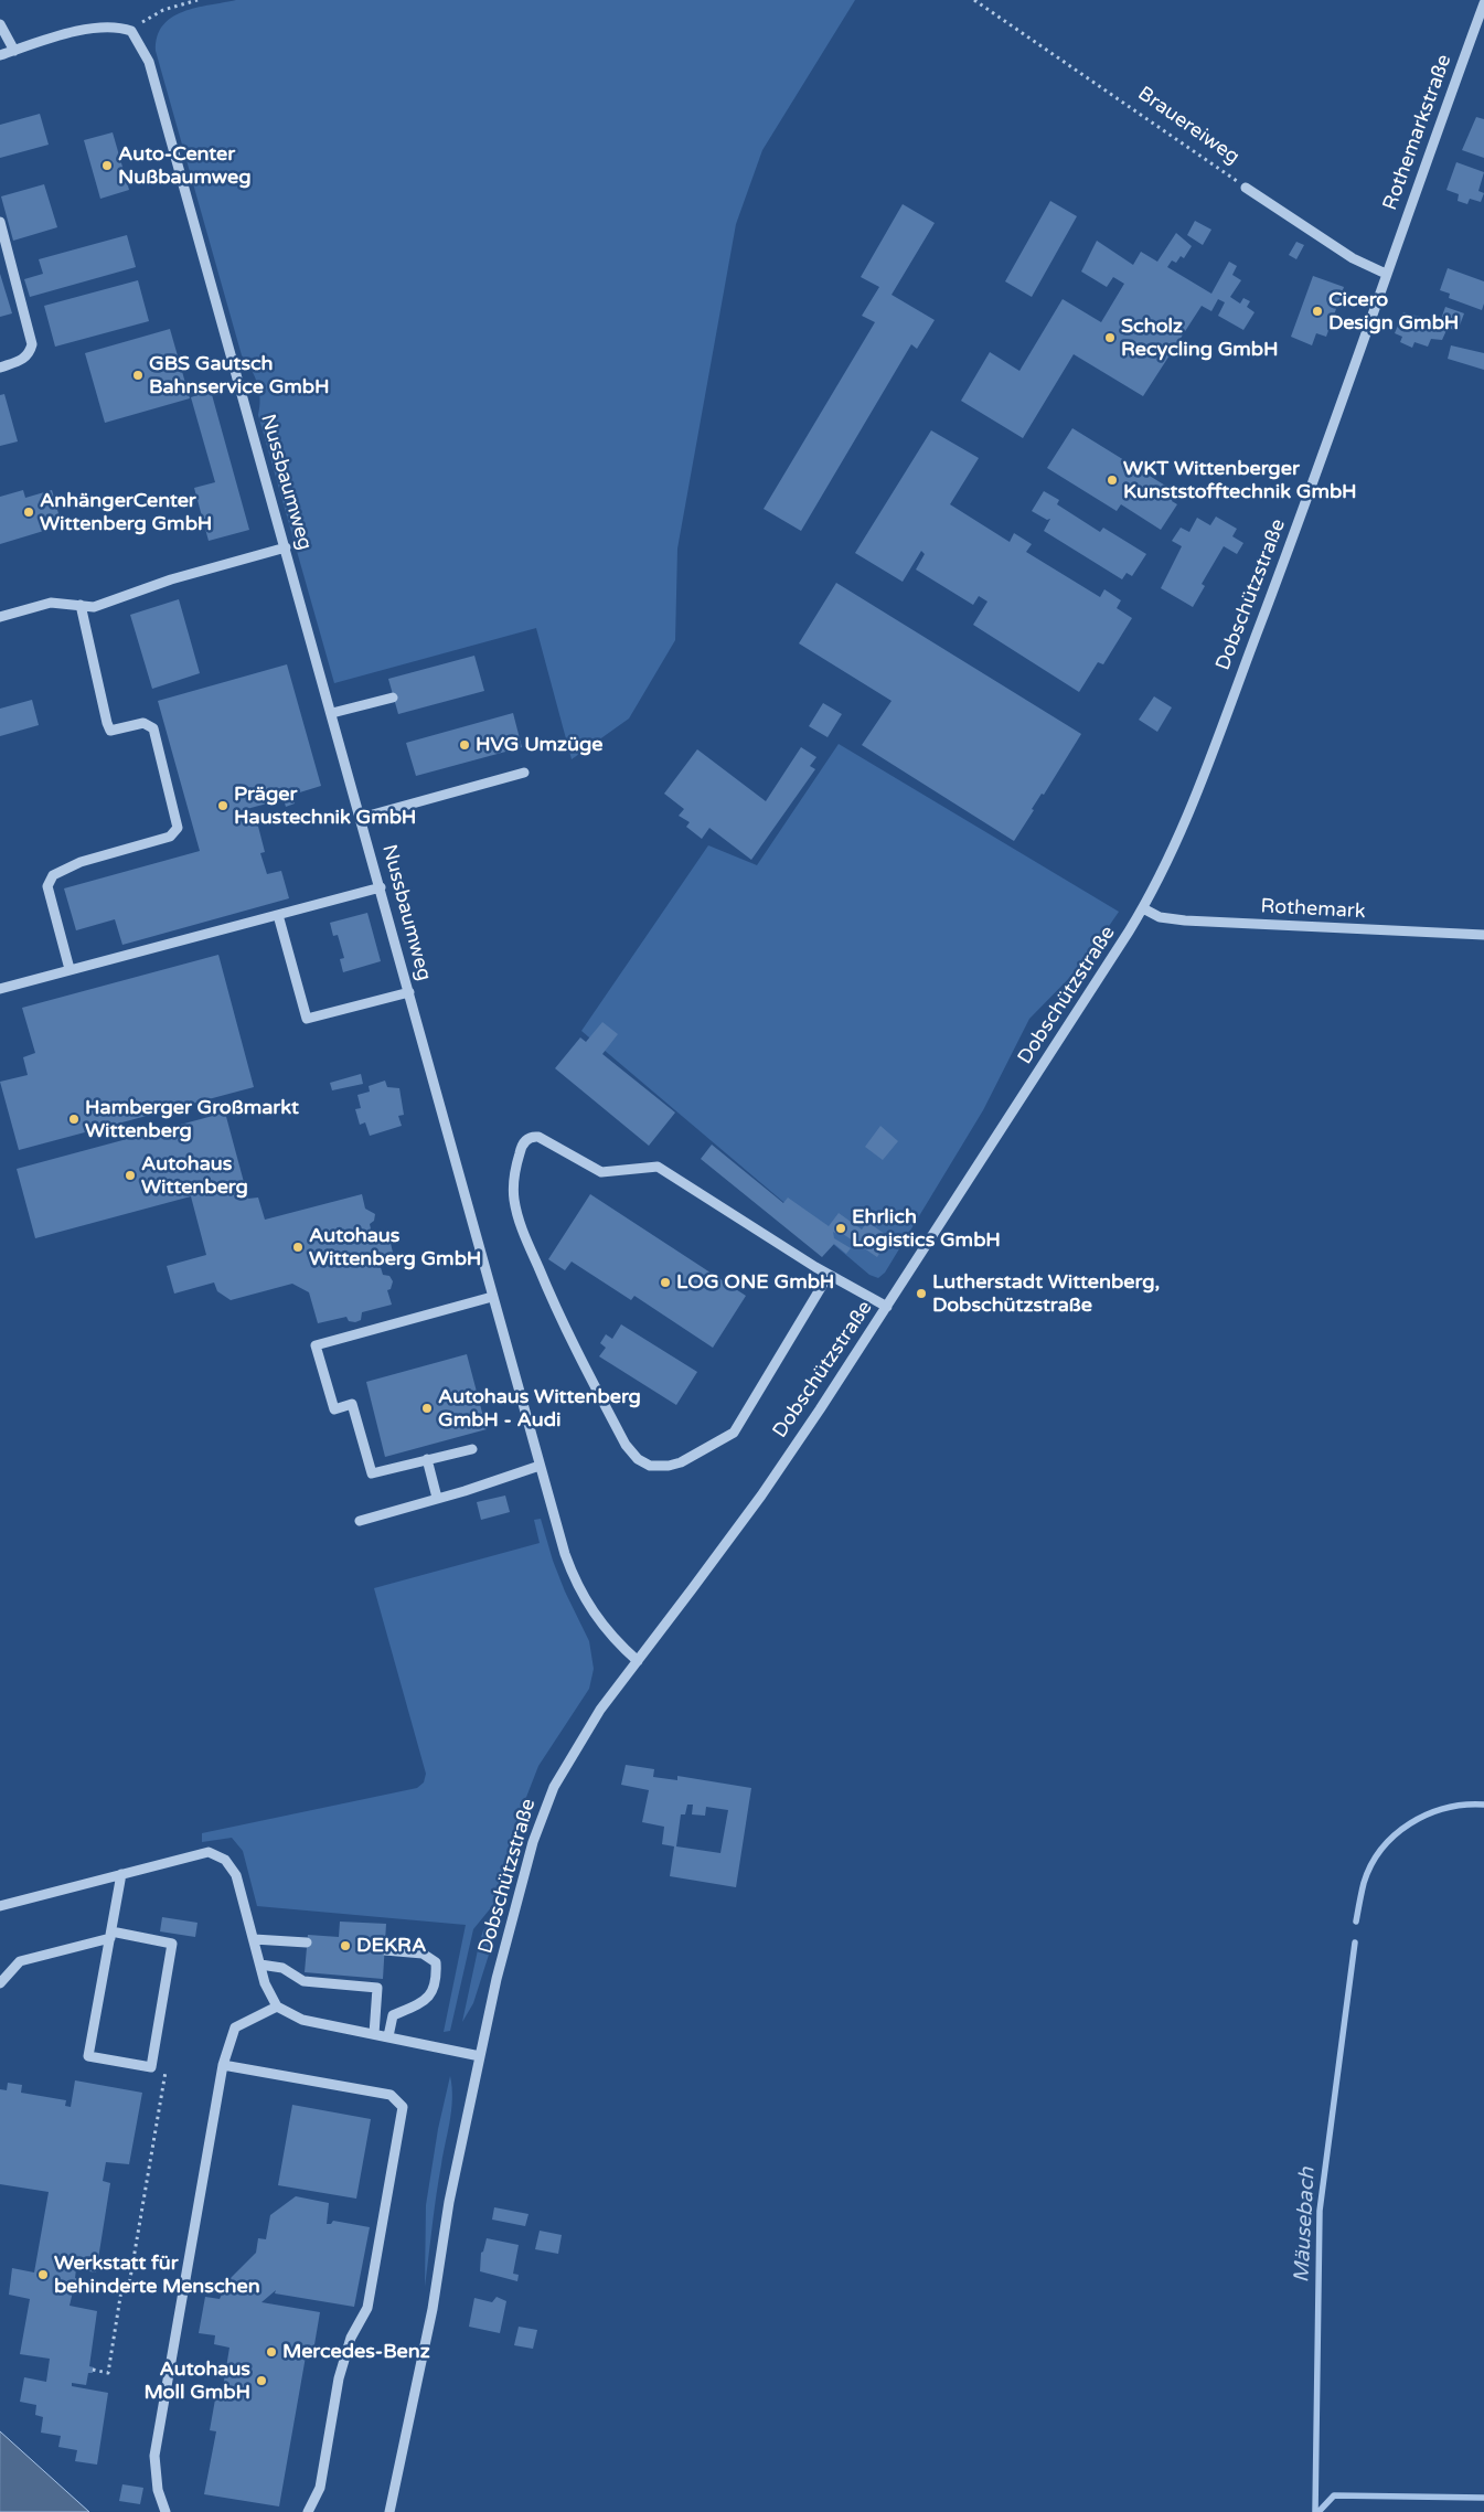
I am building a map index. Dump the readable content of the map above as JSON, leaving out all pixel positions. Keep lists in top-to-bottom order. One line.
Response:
{"streets":{"street":["Brauereiweg","Rothemarkstraße","Nussbaumweg","Dobschützstraße","Rothemark"]},"crossings":[["Brauereiweg","Rothemarkstraße"],["Brauereiweg","Dobschützstraße"],["Rothemarkstraße","Dobschützstraße"],["Nussbaumweg","Dobschützstraße"],["Dobschützstraße","Rothemark"]],"water":["Mäusebach"],"places":["Auto-Center Nußbaumweg","Cicero Design GmbH","Scholz Recycling GmbH","GBS Gautsch Bahnservice GmbH","WKT Wittenberger Kunststofftechnik GmbH","AnhängerCenter Wittenberg GmbH","HVG Umzüge","Präger Haustechnik GmbH","Hamberger Großmarkt Wittenberg","Autohaus Wittenberg","Ehrlich Logistics GmbH","Autohaus Wittenberg GmbH","LOG ONE GmbH","Lutherstadt Wittenberg, Dobschützstraße","Autohaus Wittenberg GmbH - Audi","DEKRA","Werkstatt für behinderte Menschen","Mercedes-Benz","Autohaus Moll GmbH"]}
